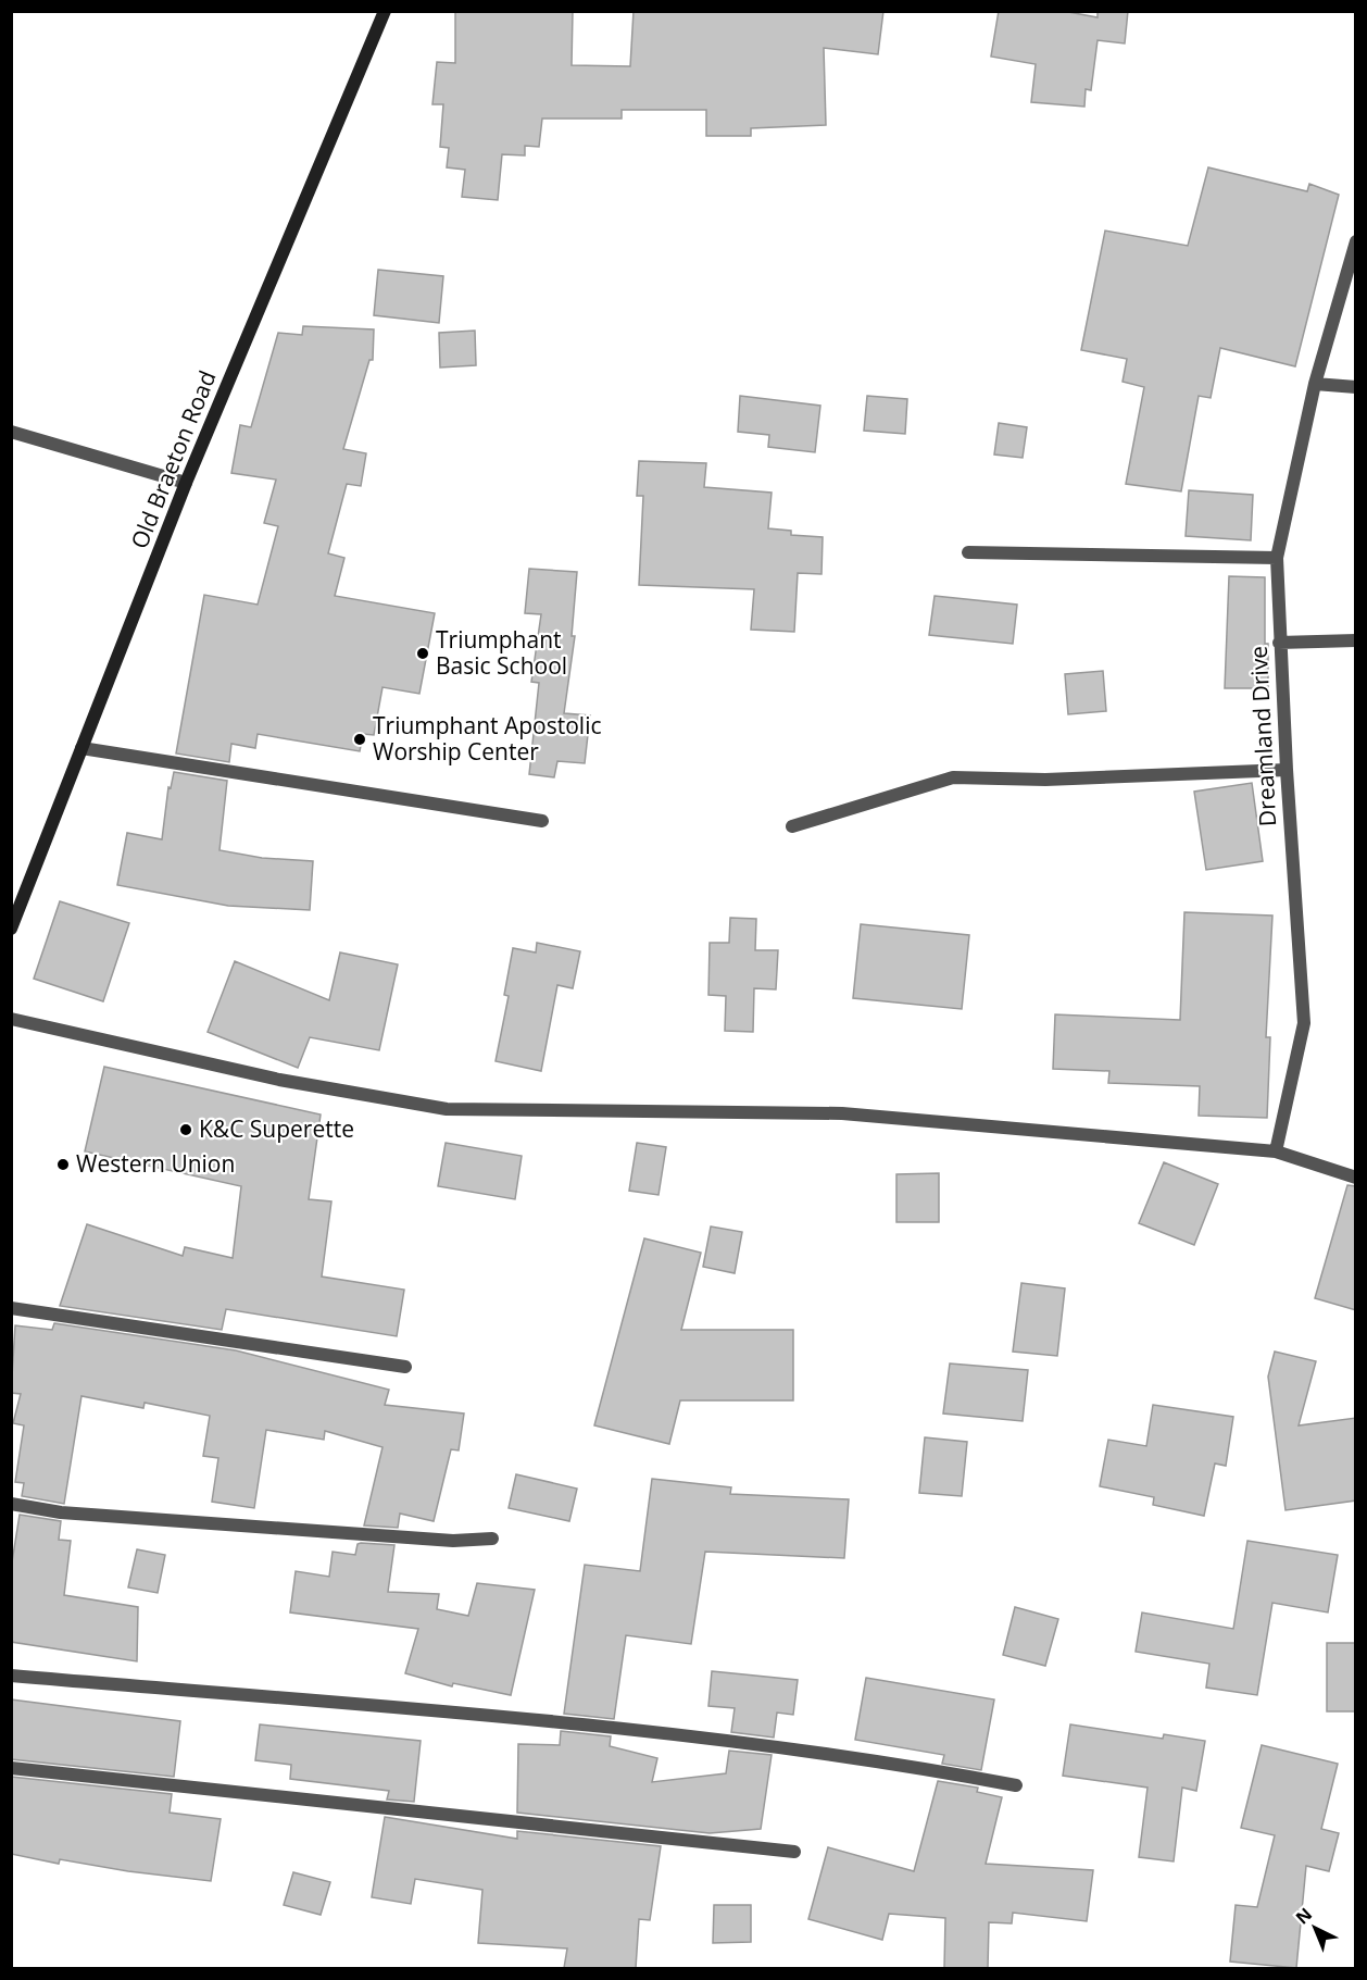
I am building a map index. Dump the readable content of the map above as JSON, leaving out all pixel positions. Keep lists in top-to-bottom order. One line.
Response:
{"streets":{"street":["Old Braeton Road","Dreamland Drive"]},"places":["Triumphant Basic School","Triumphant Apostolic Worship Center","K&C Superette","Western Union"],"north":"top left"}
